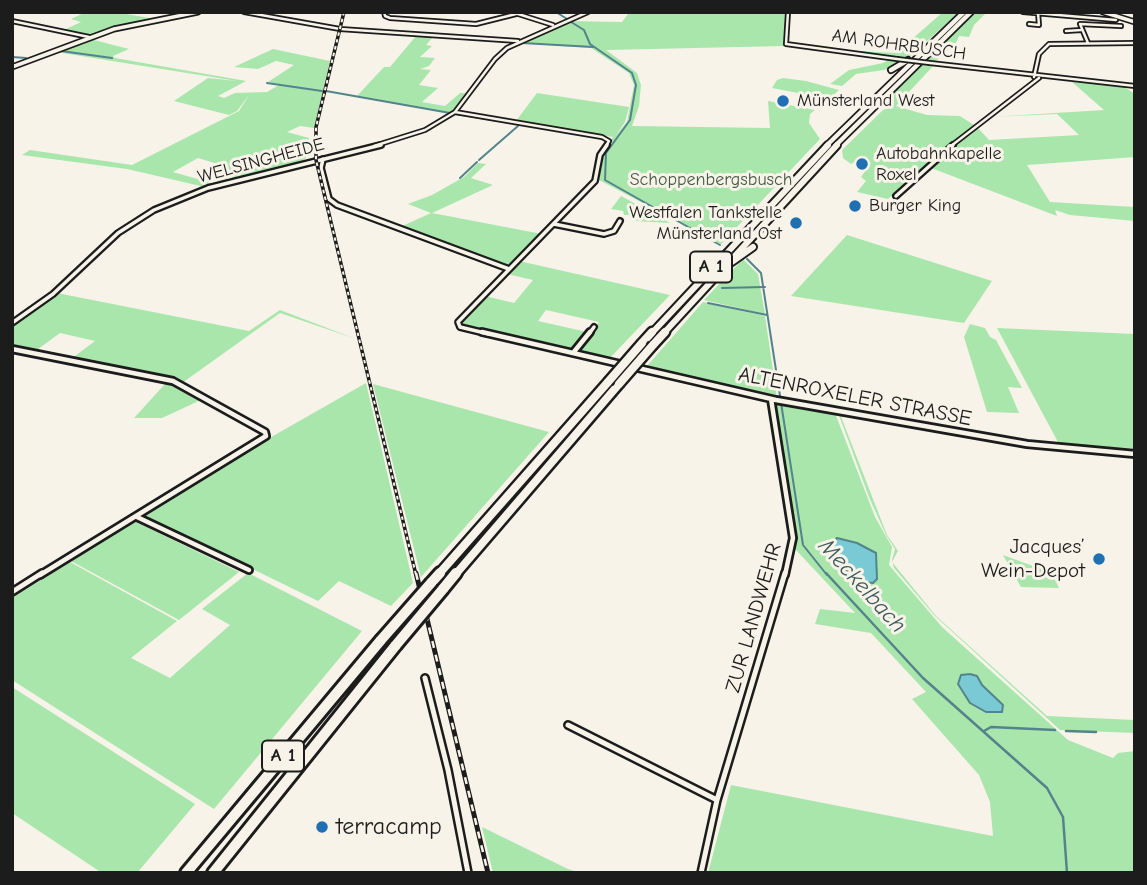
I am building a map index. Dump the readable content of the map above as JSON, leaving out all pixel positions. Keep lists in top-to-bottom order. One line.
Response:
{"streets":{"highway":["A 1"],"street":["AM ROHRBUSCH","WELSINGHEIDE","ALTENROXELER STRASSE","ZUR LANDWEHR"]},"crossings":[["WELSINGHEIDE","ALTENROXELER STRASSE"],["ALTENROXELER STRASSE","ZUR LANDWEHR"]],"water":["Meckelbach"],"parks":["Schoppenbergsbusch"],"places":["Münsterland West","Autobahnkapelle Roxel","Burger King","Westfalen Tankstelle Münsterland Ost","Jacques’ Wein-Depot","terracamp"]}
